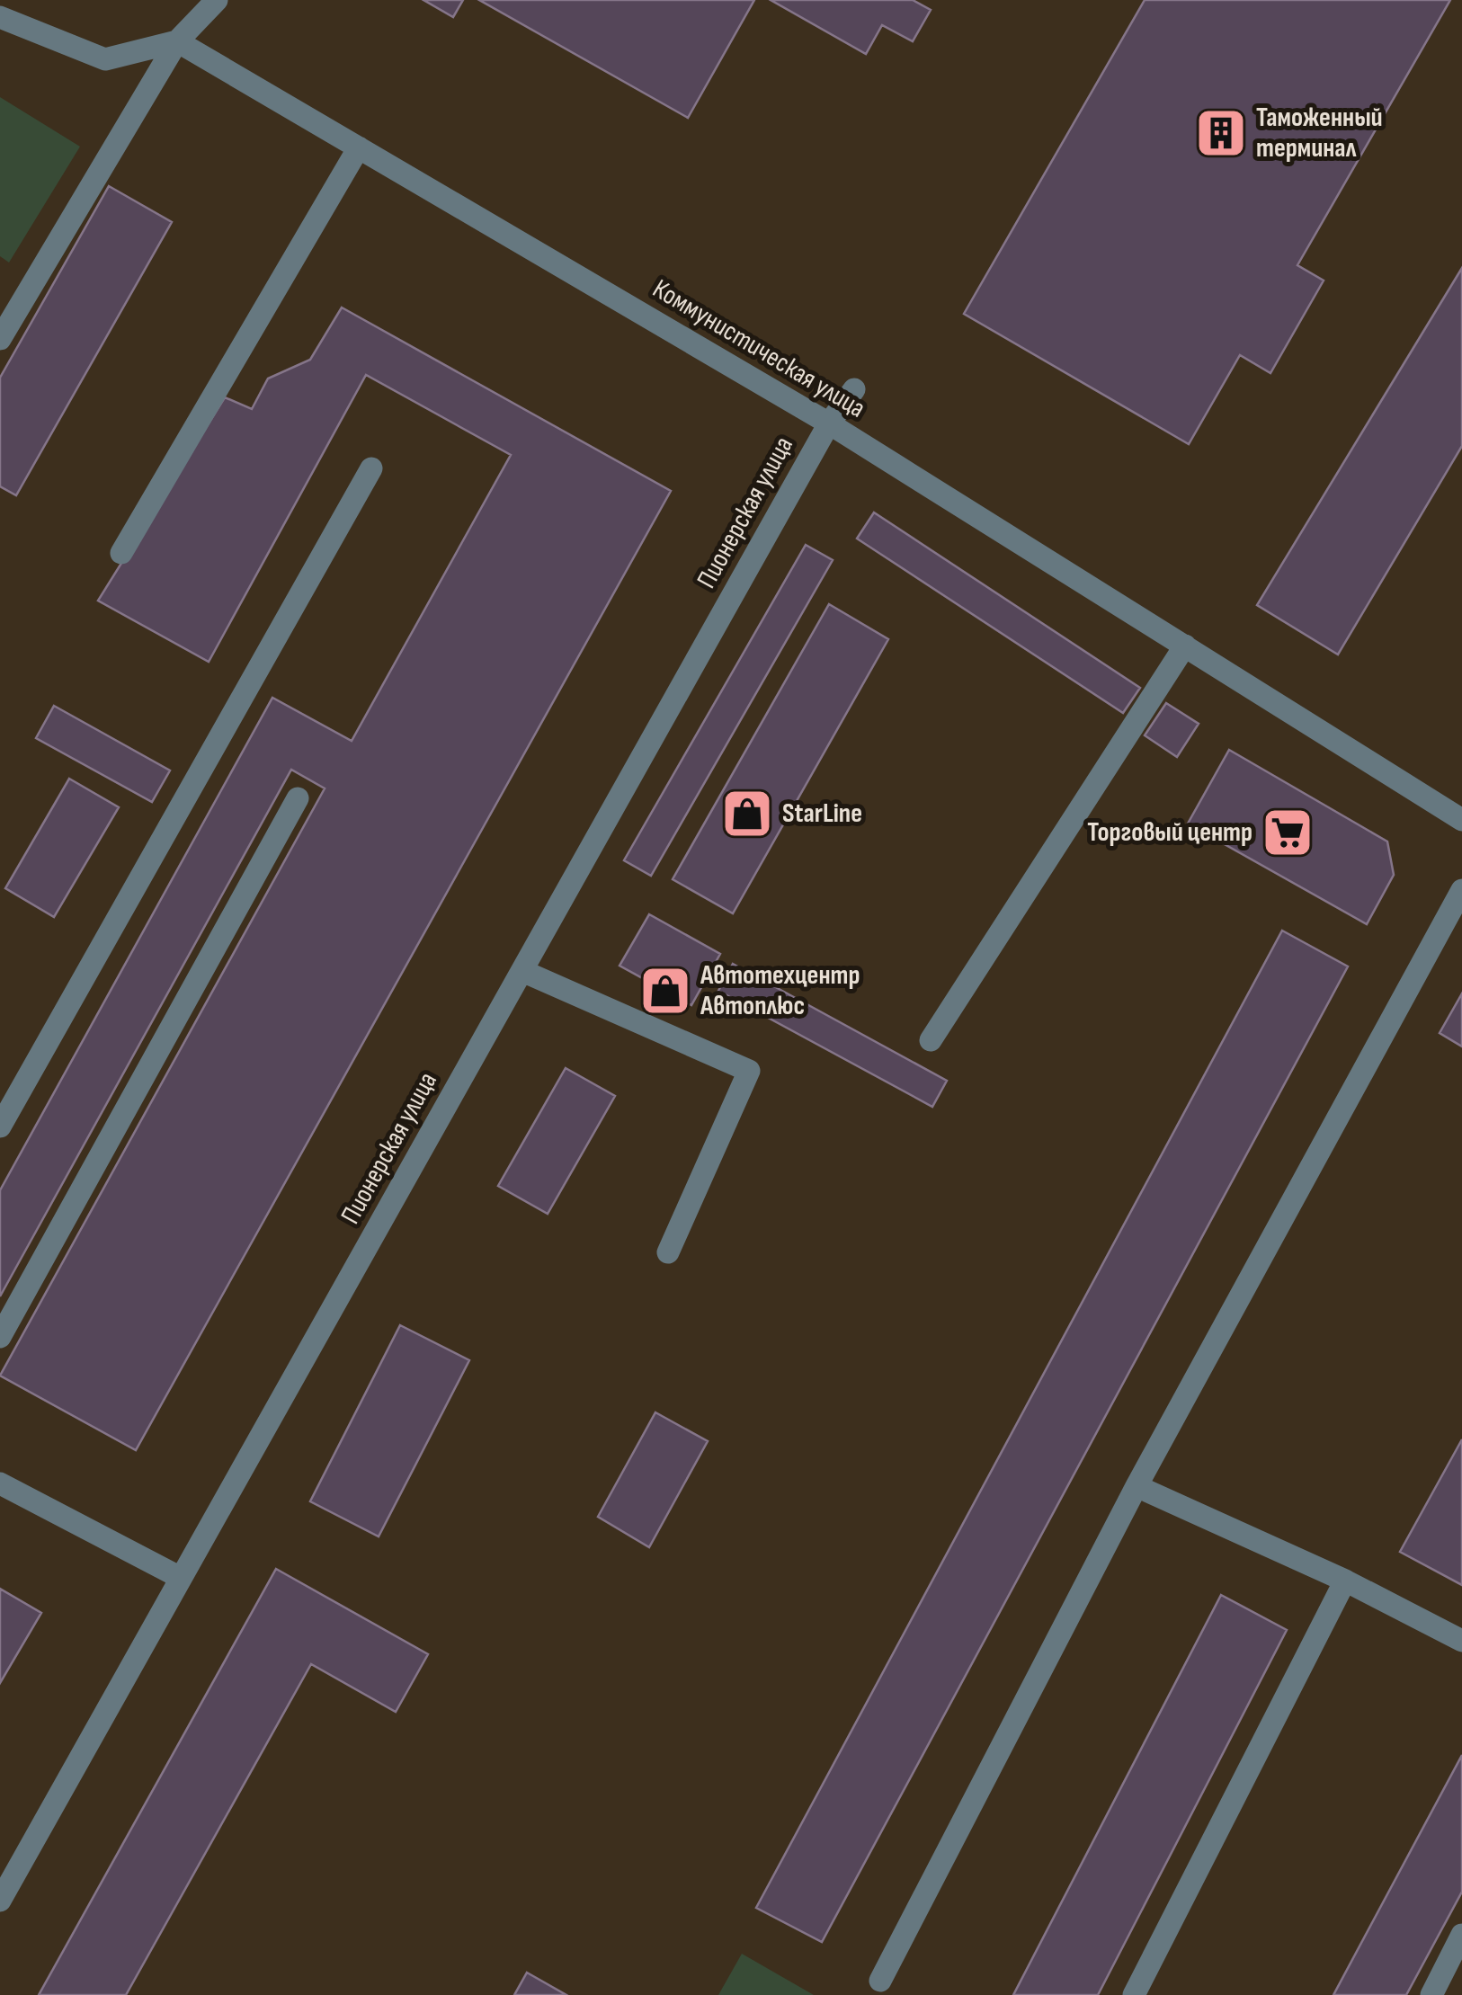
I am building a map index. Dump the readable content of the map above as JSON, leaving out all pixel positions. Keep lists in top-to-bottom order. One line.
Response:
{"streets":{"street":["Коммунистическая улица","Пионерская улица"]},"crossings":[["Коммунистическая улица","Пионерская улица"]],"places":{"building":["Таможенный терминал"],"shop":["StarLine","Автотехцентр Автоплюс"],"supermarket":["Торговый центр"]}}
